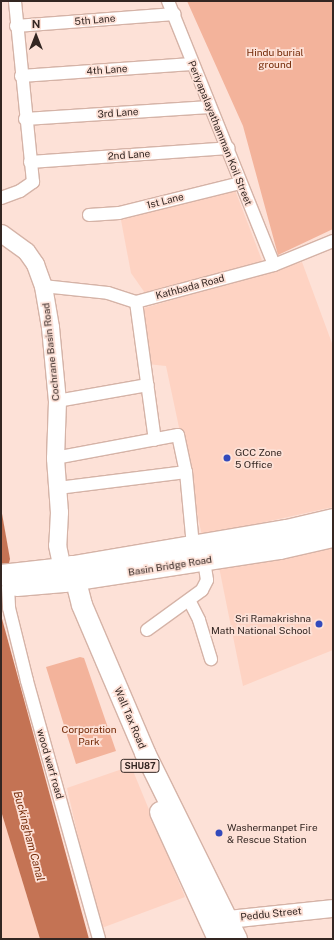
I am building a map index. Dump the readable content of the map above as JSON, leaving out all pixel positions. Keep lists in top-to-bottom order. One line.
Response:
{"streets":{"main road":["Cochrane Basin Road","Basin Bridge Road","Wall Tax Road","SHU87","Peddu Street"],"street":["5th Lane","4th Lane","3rd Lane","Periyapalayathamman Koil Street","2nd Lane","1st Lane","Kathbada Road","wood warf road"]},"crossings":[["5th Lane","Periyapalayathamman Koil Street"],["4th Lane","Periyapalayathamman Koil Street"],["3rd Lane","Periyapalayathamman Koil Street"],["Periyapalayathamman Koil Street","2nd Lane"],["Periyapalayathamman Koil Street","1st Lane"],["Periyapalayathamman Koil Street","Kathbada Road"],["Cochrane Basin Road","Basin Bridge Road"],["Cochrane Basin Road","Wall Tax Road"],["Basin Bridge Road","Wall Tax Road"],["Basin Bridge Road","wood warf road"],["Wall Tax Road","Peddu Street"]],"water":["Buckingham Canal"],"parks":["Hindu burial ground","Corporation Park"],"places":["GCC Zone 5 Office","Sri Ramakrishna Math National School","Washermanpet Fire & Rescue Station"],"north":"top"}
